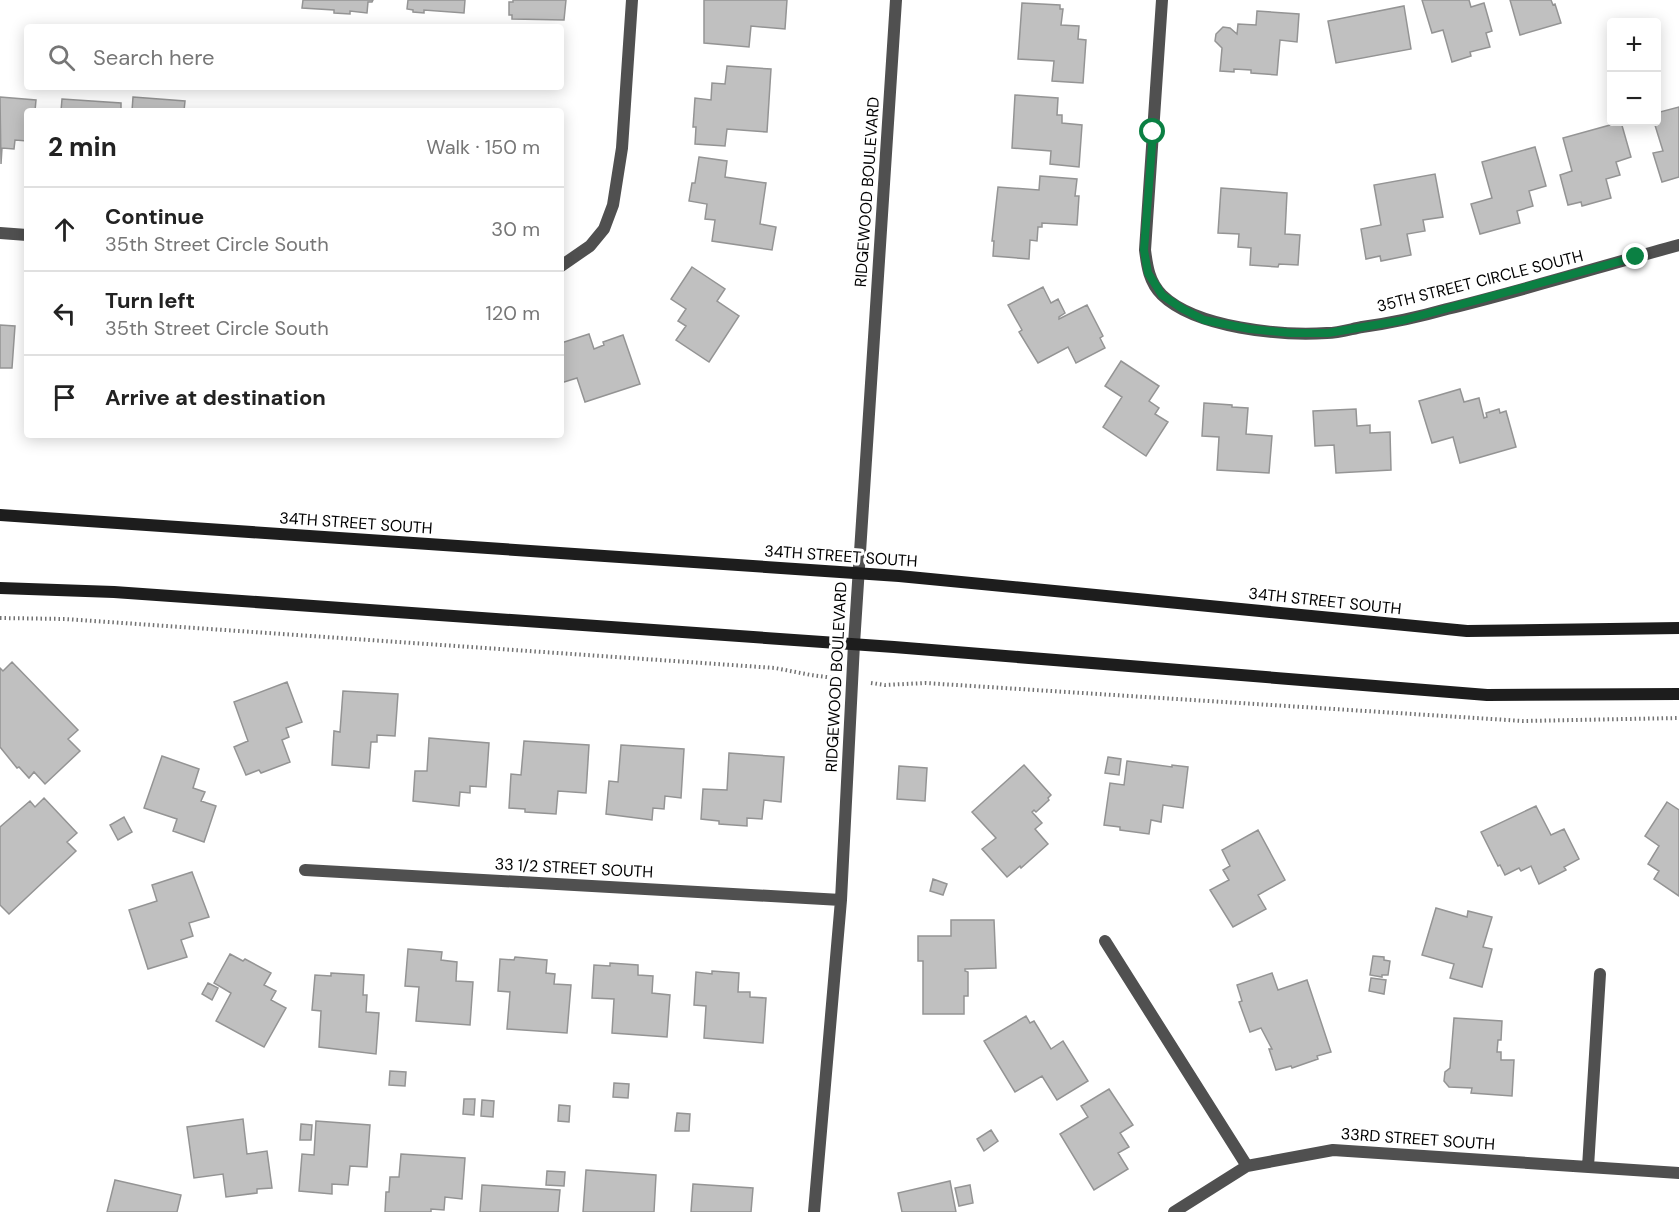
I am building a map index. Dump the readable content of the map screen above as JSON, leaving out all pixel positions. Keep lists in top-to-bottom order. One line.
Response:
{"streets":{"main road":["34TH STREET SOUTH"],"street":["RIDGEWOOD BOULEVARD","35TH STREET CIRCLE SOUTH","33 1/2 STREET SOUTH","33RD STREET SOUTH"]},"crossings":[["RIDGEWOOD BOULEVARD","34TH STREET SOUTH"],["RIDGEWOOD BOULEVARD","33 1/2 STREET SOUTH"]],"page":{"map_buttons":["+","−"],"search":"Search here","heading":["2 min","Walk · 150 m"],"list":[["Continue","35th Street Circle South","30 m"],["Turn left","35th Street Circle South","120 m"],"Arrive at destination"]}}
